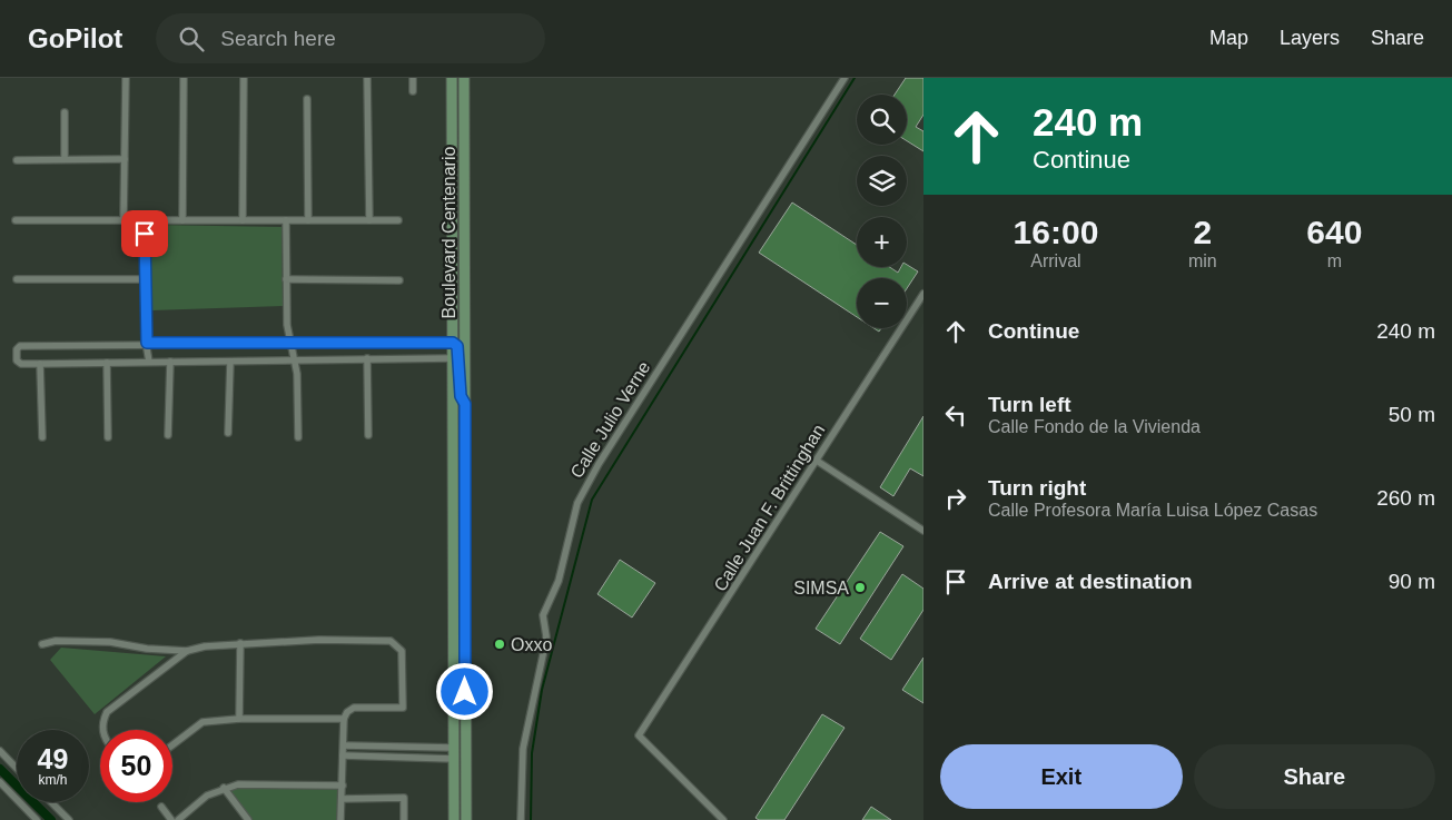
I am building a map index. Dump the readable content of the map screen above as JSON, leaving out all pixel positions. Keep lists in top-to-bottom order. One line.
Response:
{"streets":{"main road":["Boulevard Centenario"],"street":["Calle Julio Verne","Calle Juan F. Brittinghan"]},"places":["SIMSA","Oxxo"],"page":{"header":"GoPilot","search":"Search here","nav":["Map","Layers","Share"],"turn":["240 m","Continue"],"map_buttons":["+","−"],"eta":["16:00","Arrival","2","min","640","m"],"list":[{"name":"Continue","value":"240 m"},{"name":"Turn left","note":"Calle Fondo de la Vivienda","value":"50 m"},{"name":"Turn right","note":"Calle Profesora María Luisa López Casas","value":"260 m"},{"name":"Arrive at destination","value":"90 m"}],"speed":"49 km/h","limit":"50","buttons":["Exit","Share"]}}
